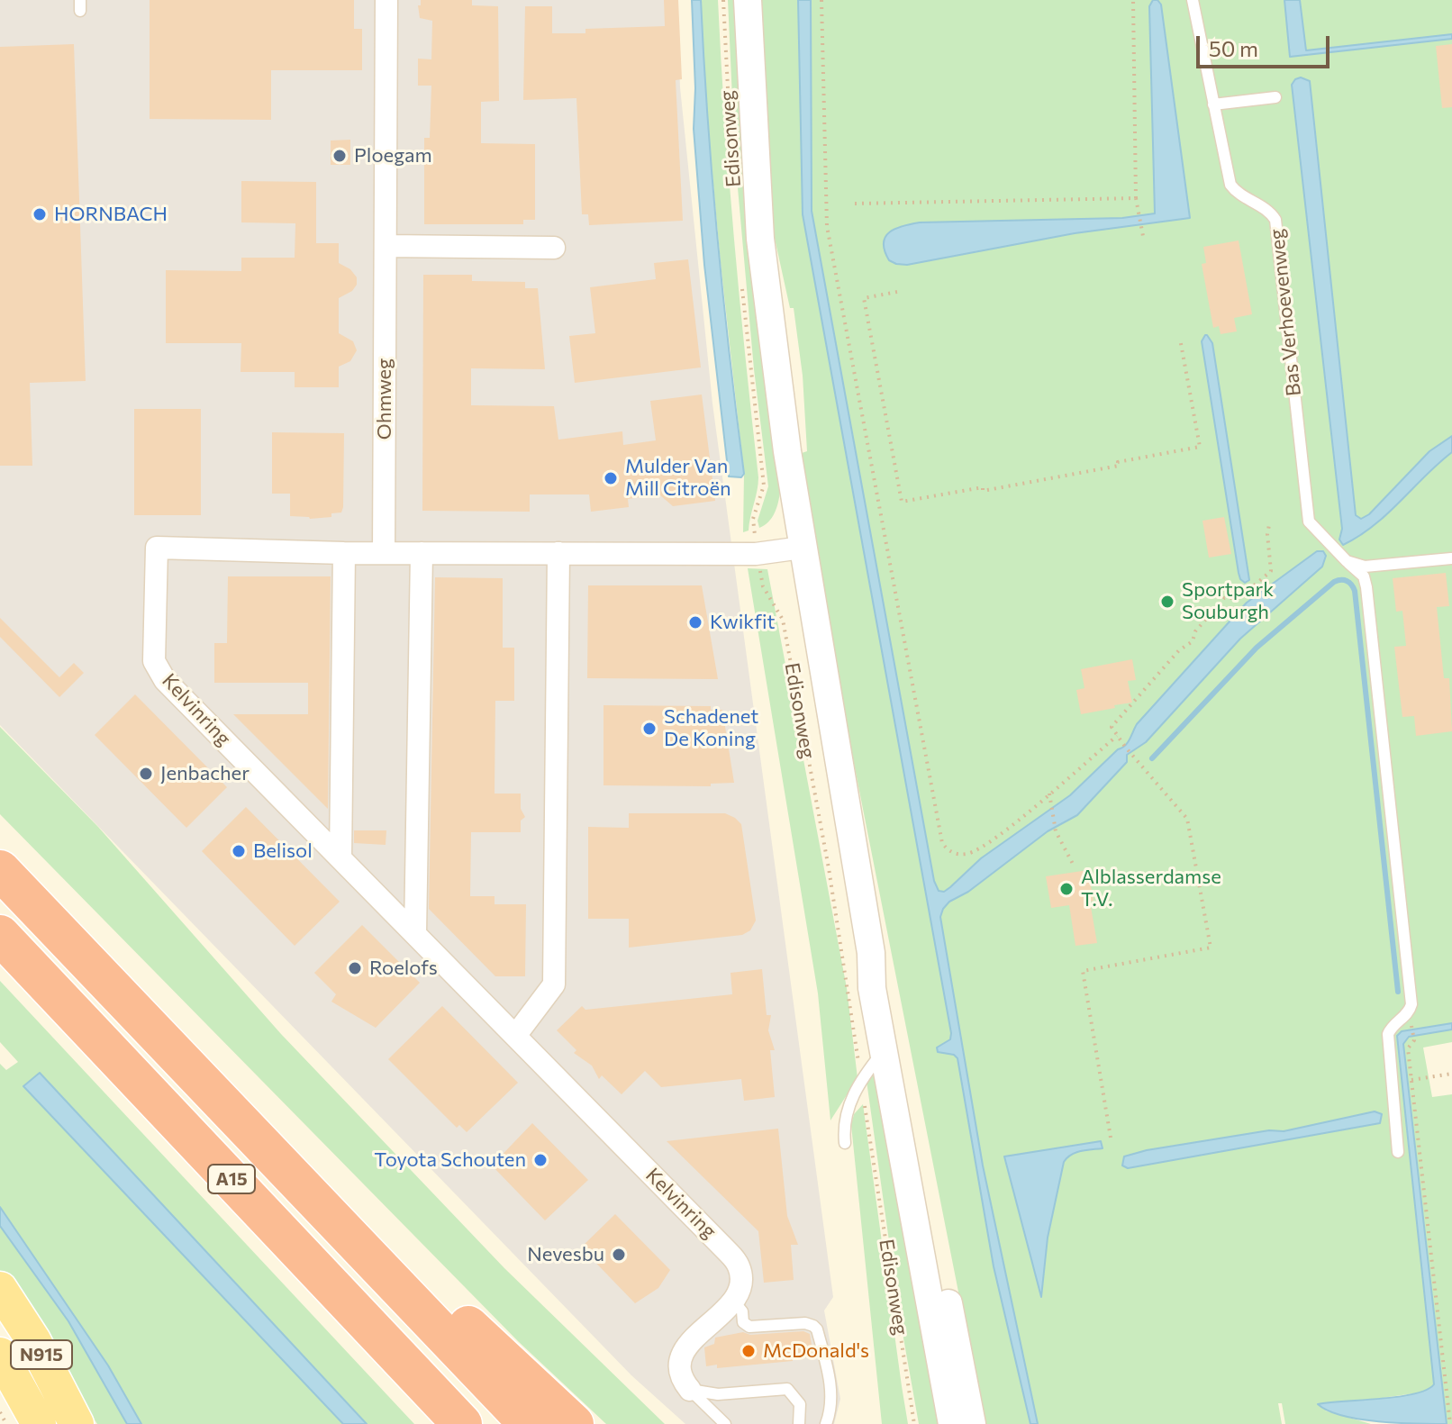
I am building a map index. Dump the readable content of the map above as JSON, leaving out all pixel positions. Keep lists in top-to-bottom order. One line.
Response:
{"streets":{"highway":["A15"],"main road":["N915"],"street":["Edisonweg","Ohmweg","Kelvinring"],"lane":["Bas Verhoevenweg"]},"crossings":[["Edisonweg","Kelvinring"],["Ohmweg","Kelvinring"]],"places":["Ploegam","HORNBACH","Mulder Van Mill Citroën","Sportpark Souburgh","Kwikfit","Schadenet De Koning","Jenbacher","Belisol","Alblasserdamse T.V.","Roelofs","Toyota Schouten","Nevesbu","McDonald's"],"scale_bar":"50 m"}
